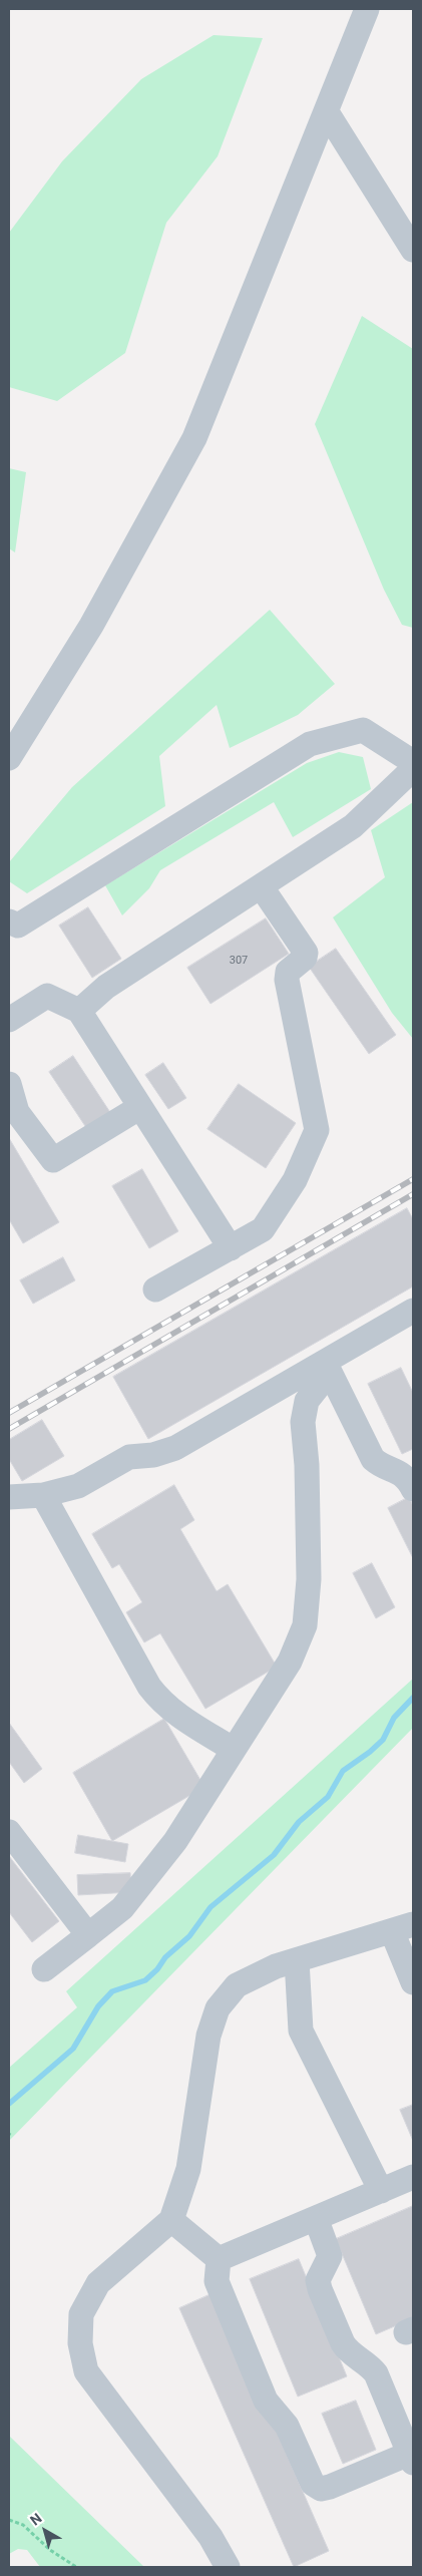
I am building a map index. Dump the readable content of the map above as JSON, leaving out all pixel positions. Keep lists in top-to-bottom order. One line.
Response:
{"house_numbers":["307"],"north":"top left"}
